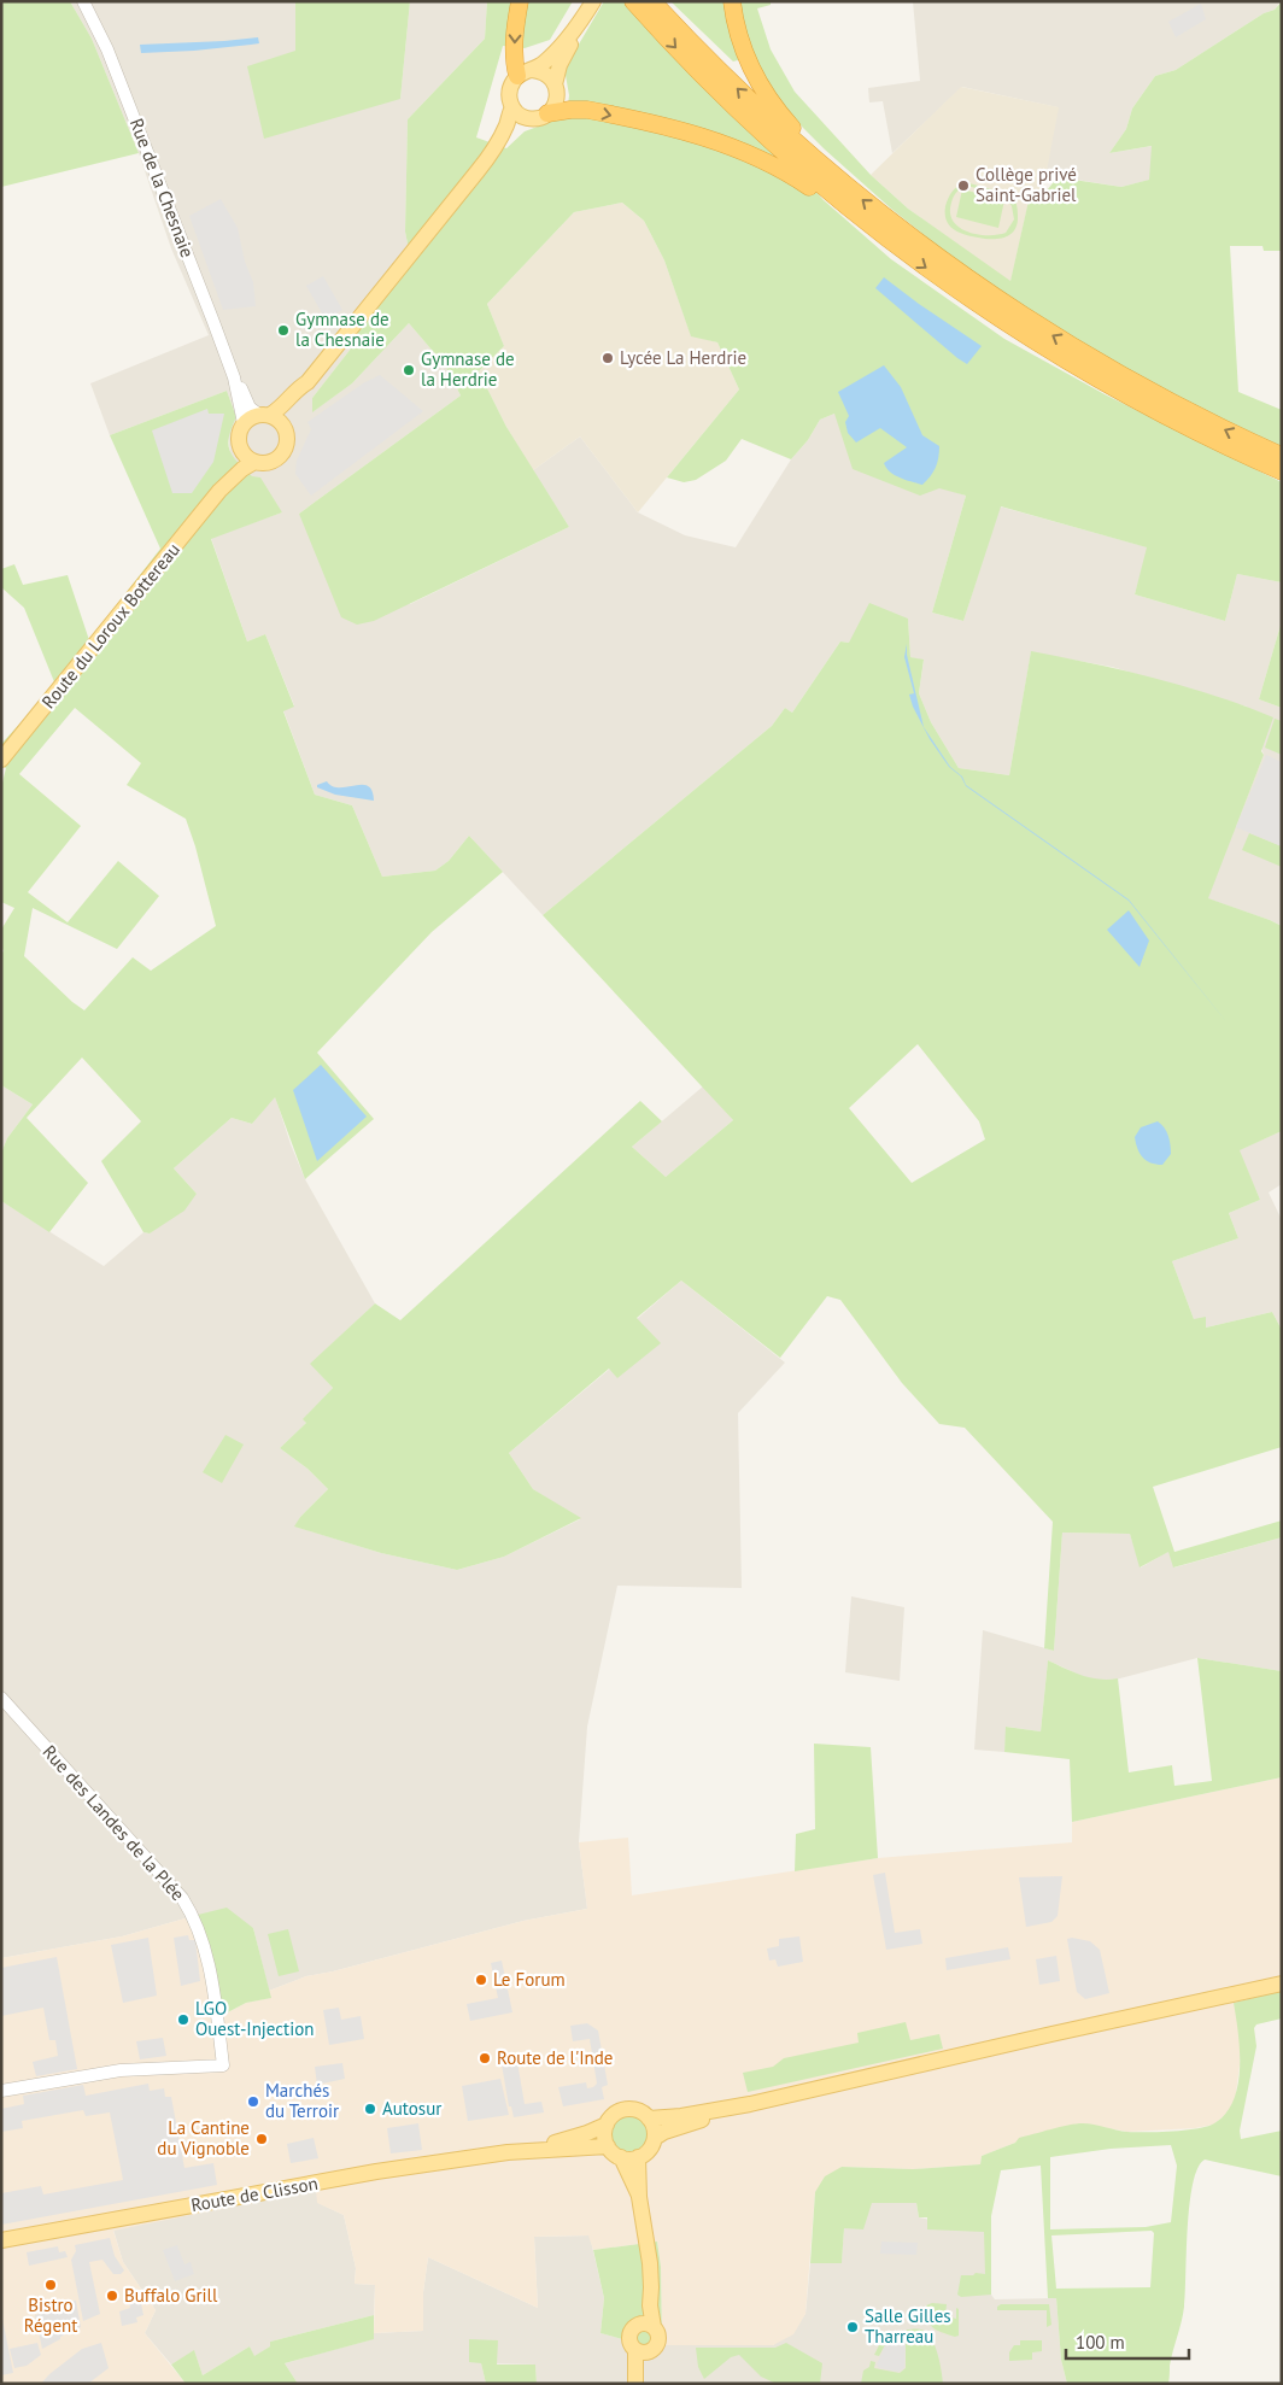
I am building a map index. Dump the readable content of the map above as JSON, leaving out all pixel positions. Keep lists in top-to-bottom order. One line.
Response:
{"streets":{"main road":["Route du Loroux Bottereau","Route de Clisson"],"street":["Rue de la Chesnaie","Rue des Landes de la Plée"]},"places":["Collège privé Saint-Gabriel","Gymnase de la Chesnaie","Lycée La Herdrie","Gymnase de la Herdrie","Le Forum","LGO Ouest-Injection","Route de l'Inde","Marchés du Terroir","Autosur","La Cantine du Vignoble","Bistro Régent","Buffalo Grill","Salle Gilles Tharreau"],"scale_bar":"100 m"}
